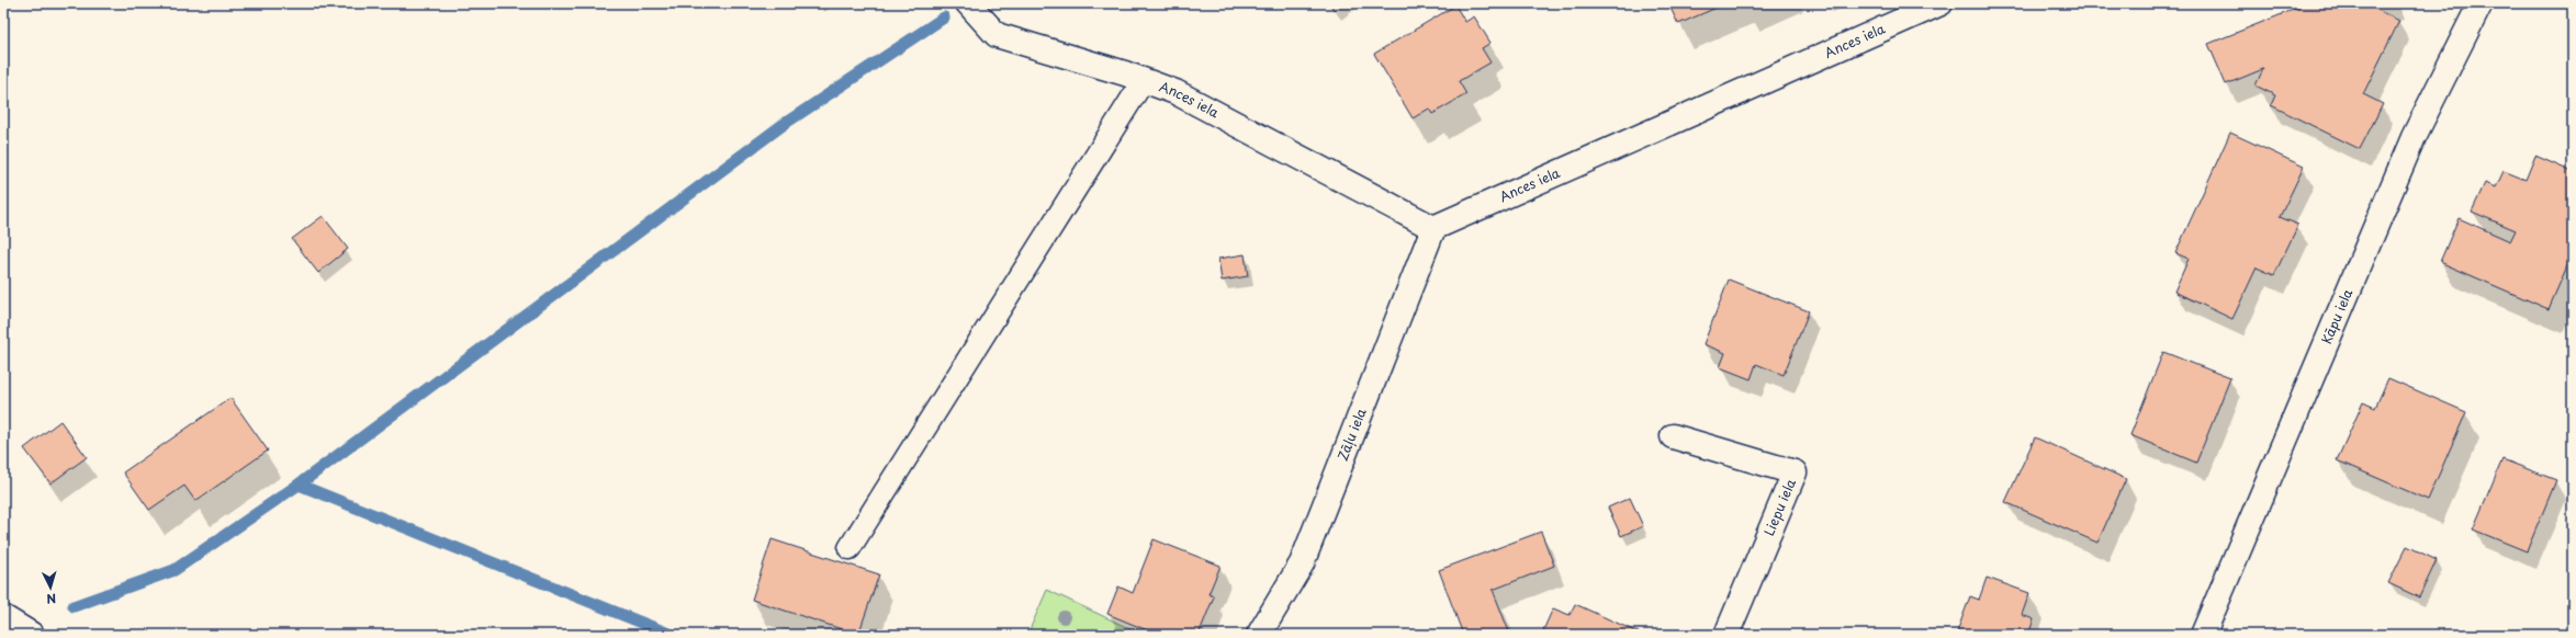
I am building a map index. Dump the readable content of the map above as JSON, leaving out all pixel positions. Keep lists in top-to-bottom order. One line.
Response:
{"streets":{"street":["Ances iela","Kāpu iela","Zāļu iela","Liepu iela"]},"crossings":[["Ances iela","Zāļu iela"]],"north":"bottom"}
